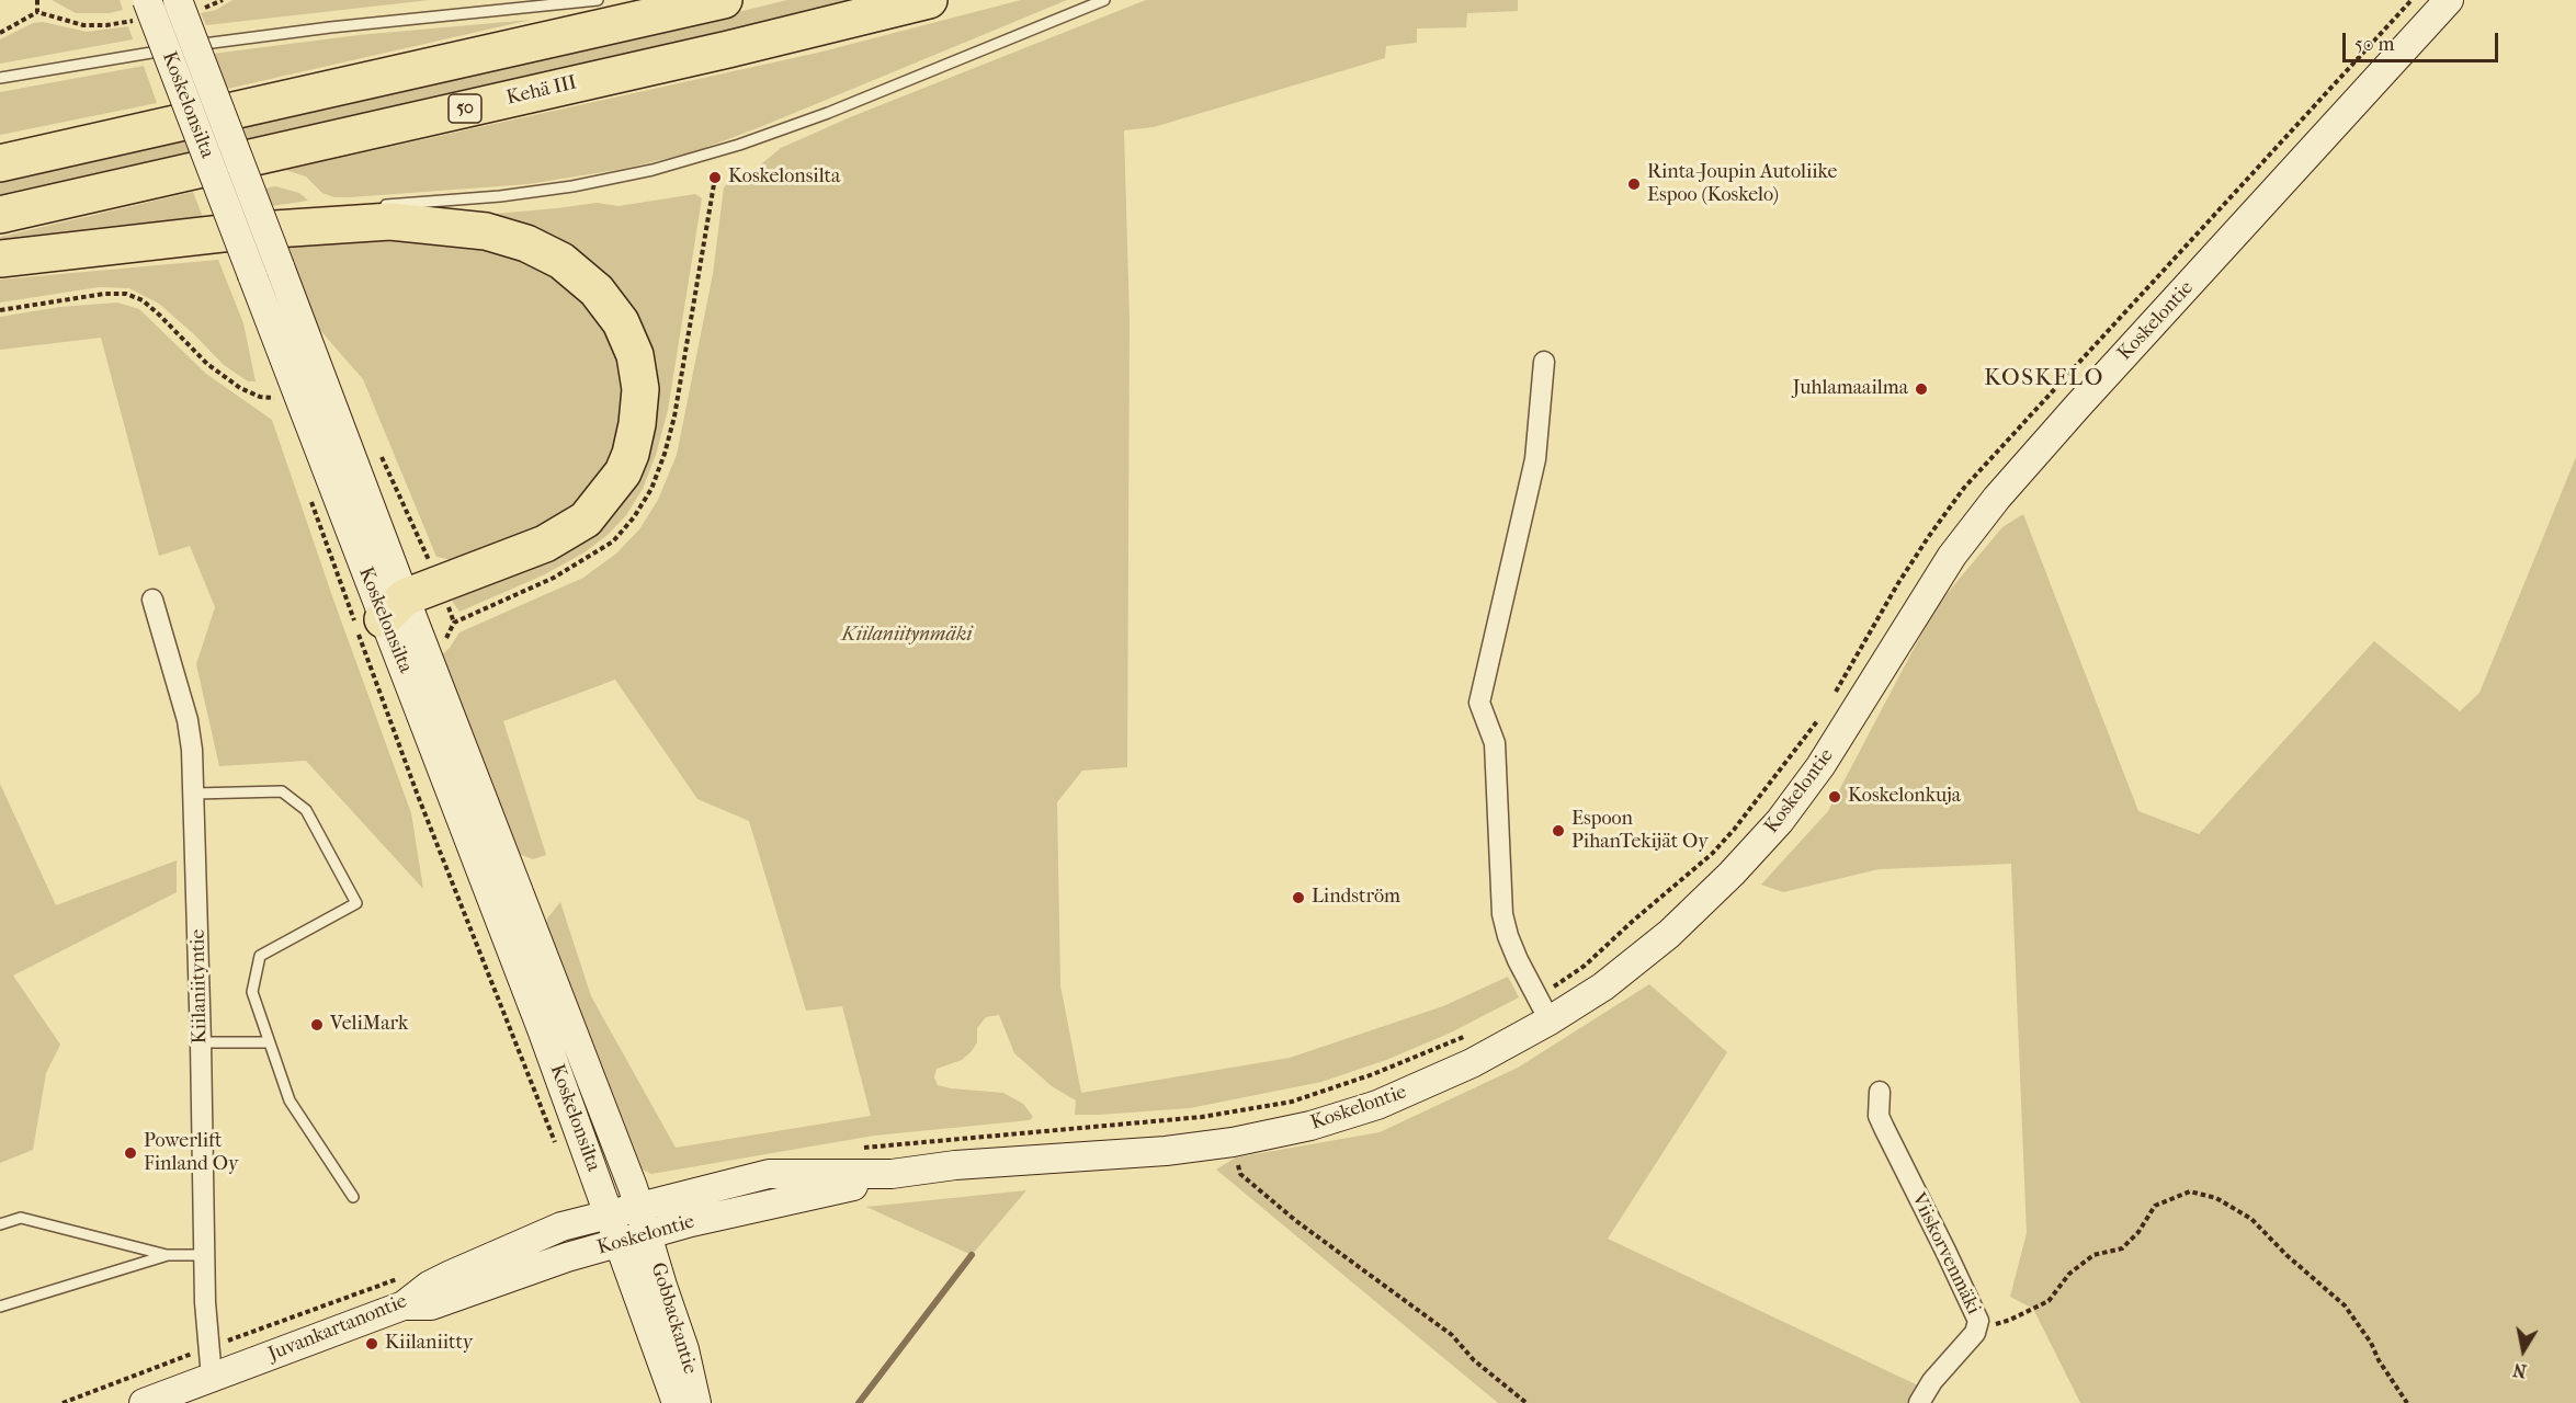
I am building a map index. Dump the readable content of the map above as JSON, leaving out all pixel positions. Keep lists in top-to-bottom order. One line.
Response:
{"streets":{"highway":["Kehä III","50"],"main road":["Koskelonsilta","Koskelontie","Gobbackantie","Juvankartanontie"],"street":["Kiilaniityntie","Viiskorvenmäki"]},"crossings":[["Koskelonsilta","Koskelontie"],["Koskelonsilta","Gobbackantie"],["Koskelonsilta","Juvankartanontie"],["Koskelontie","Gobbackantie"],["Koskelontie","Juvankartanontie"],["Kiilaniityntie","Juvankartanontie"]],"districts":["KOSKELO"],"parks":["Kiilaniitynmäki"],"places":["Koskelonsilta","Rinta-Joupin Autoliike Espoo (Koskelo)","Juhlamaailma","Koskelonkuja","Espoon PihanTekijät Oy","Lindström","VeliMark","Powerlift Finland Oy","Kiilaniitty"],"scale_bar":"50 m","north":"bottom"}
